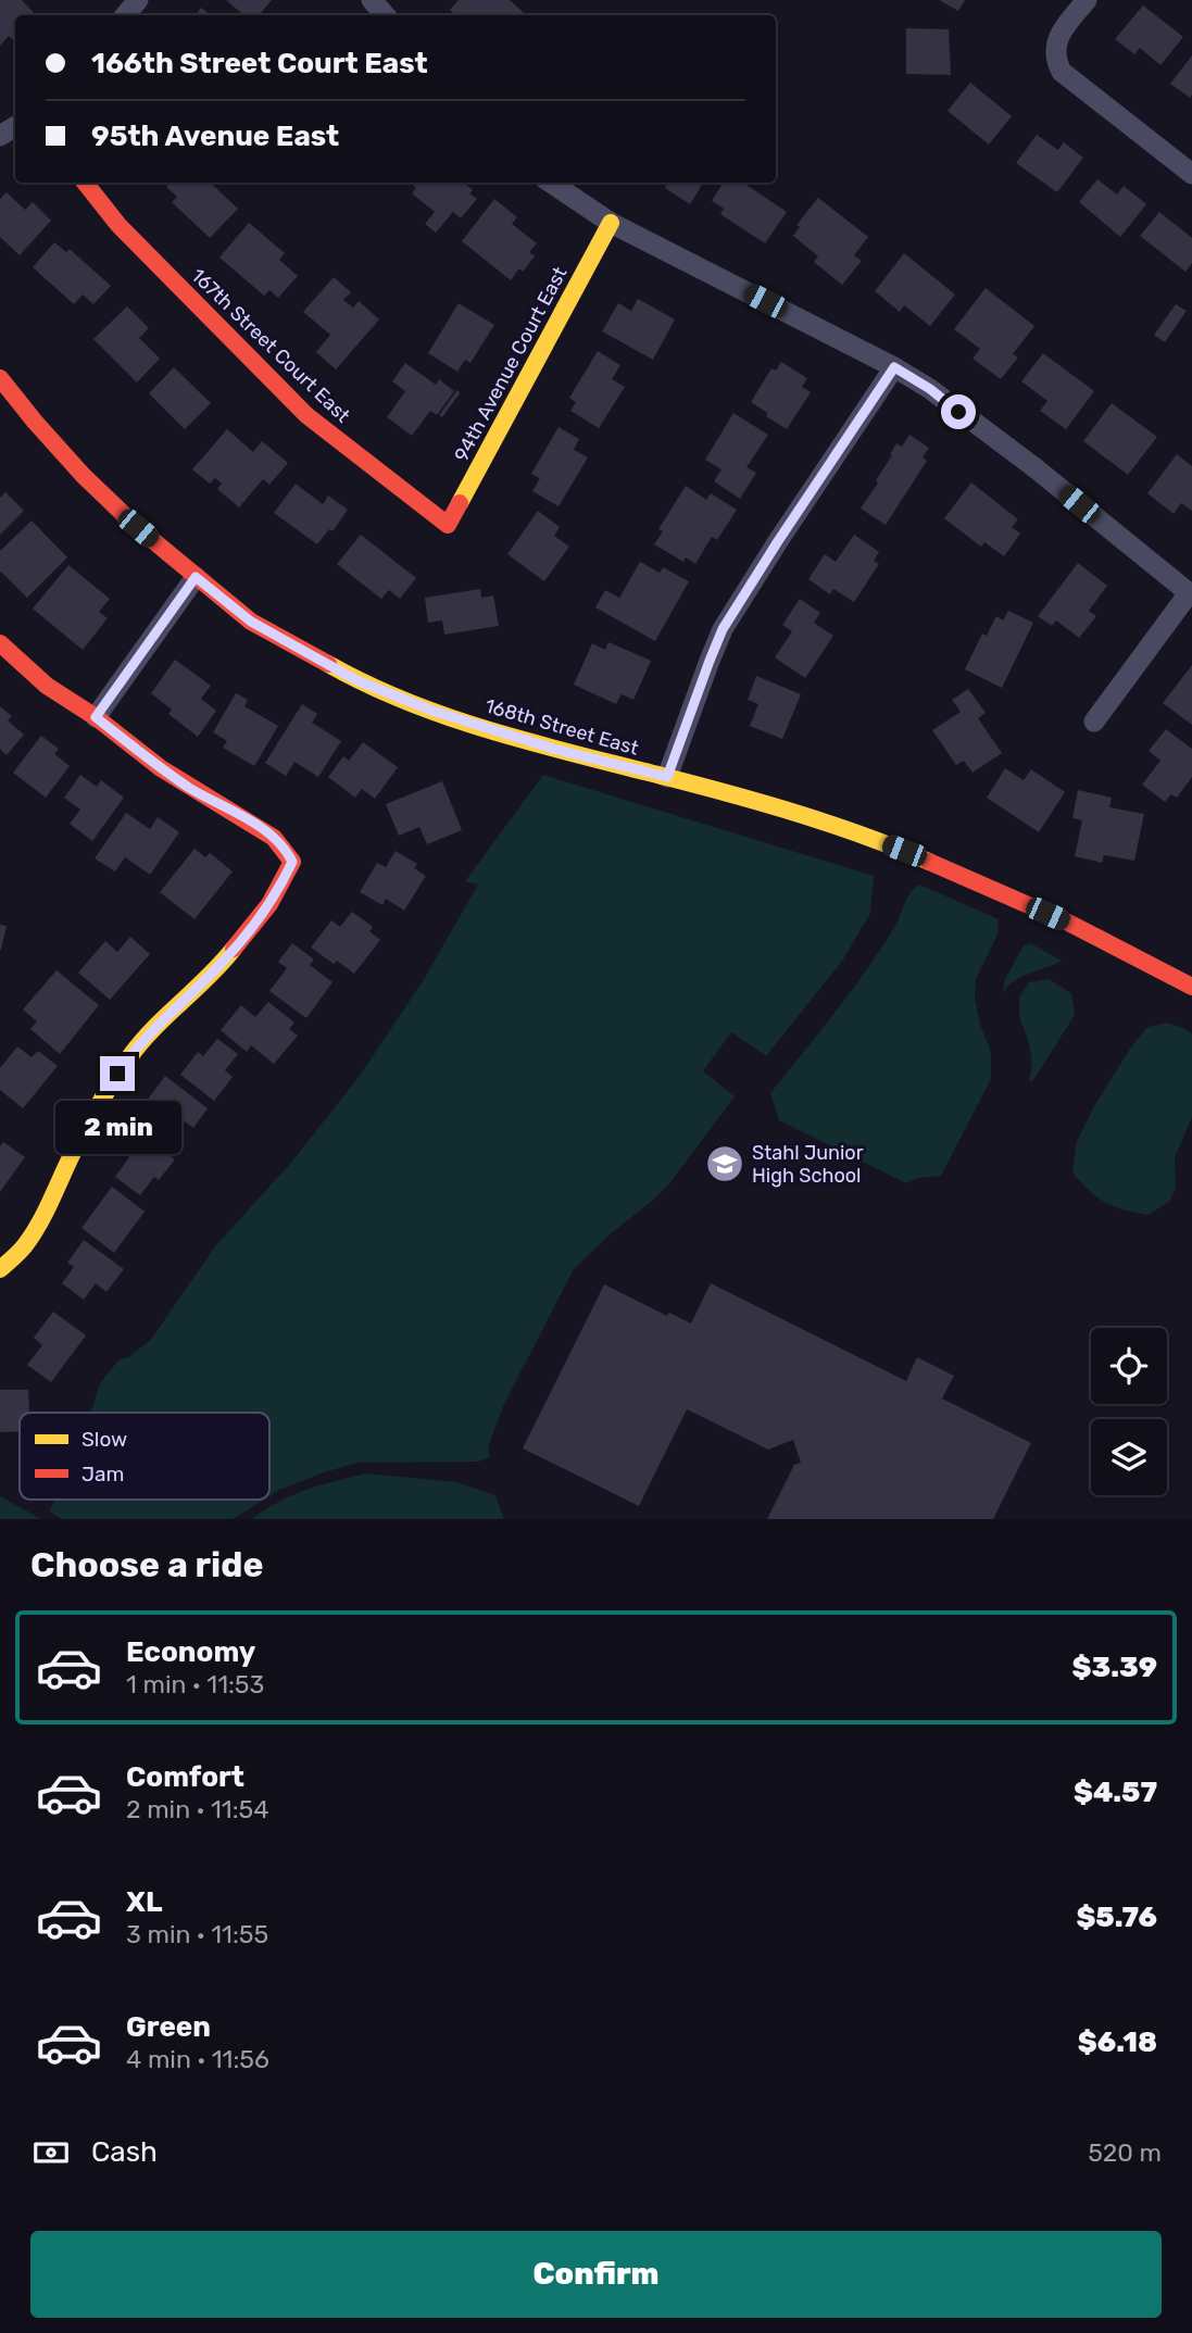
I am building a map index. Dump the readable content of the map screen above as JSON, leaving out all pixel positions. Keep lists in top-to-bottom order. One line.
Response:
{"streets":{"street":["167th Street Court East","94th Avenue Court East","168th Street East"]},"crossings":[["167th Street Court East","94th Avenue Court East"]],"places":{"school or university":["Stahl Junior High School"]},"legend":["Slow","Jam"],"page":{"banner":["166th Street Court East","95th Avenue East"],"bubble":"2 min","heading":"Choose a ride","list":[{"name":"Economy","note":"1 min · 11:53","value":"$3.39"},{"name":"Comfort","note":"2 min · 11:54","value":"$4.57"},{"name":"XL","note":"3 min · 11:55","value":"$5.76"},{"name":"Green","note":"4 min · 11:56","value":"$6.18"}],"pay":["Cash","520 m"],"buttons":"Confirm"}}
